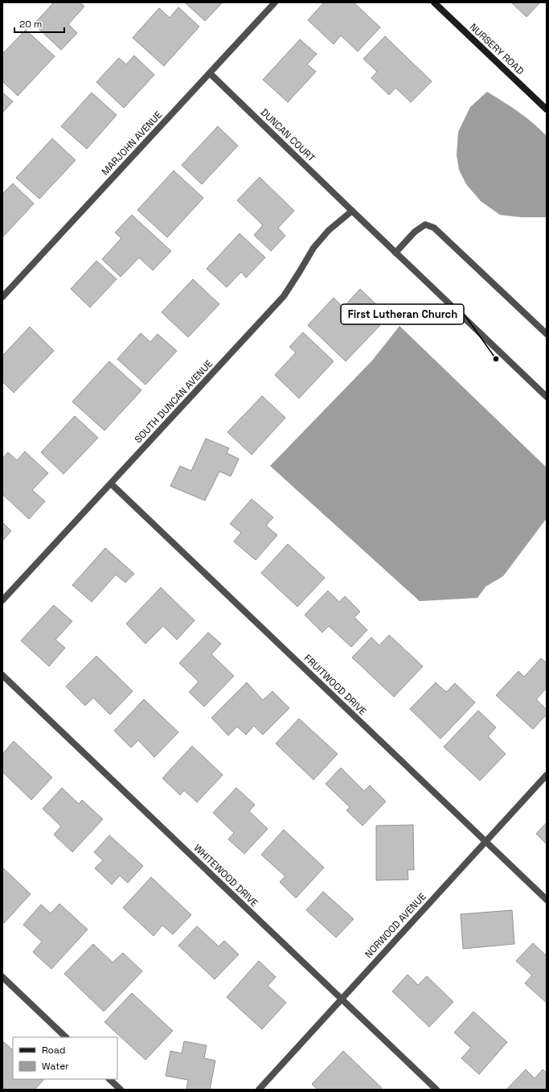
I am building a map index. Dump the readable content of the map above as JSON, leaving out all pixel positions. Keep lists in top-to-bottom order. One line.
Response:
{"streets":{"street":["NURSERY ROAD","DUNCAN COURT","MARJOHN AVENUE","SOUTH DUNCAN AVENUE","FRUITWOOD DRIVE","WHITEWOOD DRIVE","NORWOOD AVENUE"]},"crossings":[["DUNCAN COURT","MARJOHN AVENUE"],["DUNCAN COURT","SOUTH DUNCAN AVENUE"],["SOUTH DUNCAN AVENUE","FRUITWOOD DRIVE"],["FRUITWOOD DRIVE","NORWOOD AVENUE"],["WHITEWOOD DRIVE","NORWOOD AVENUE"]],"places":["First Lutheran Church"],"legend":["Road","Water"],"scale_bar":"20 m"}
